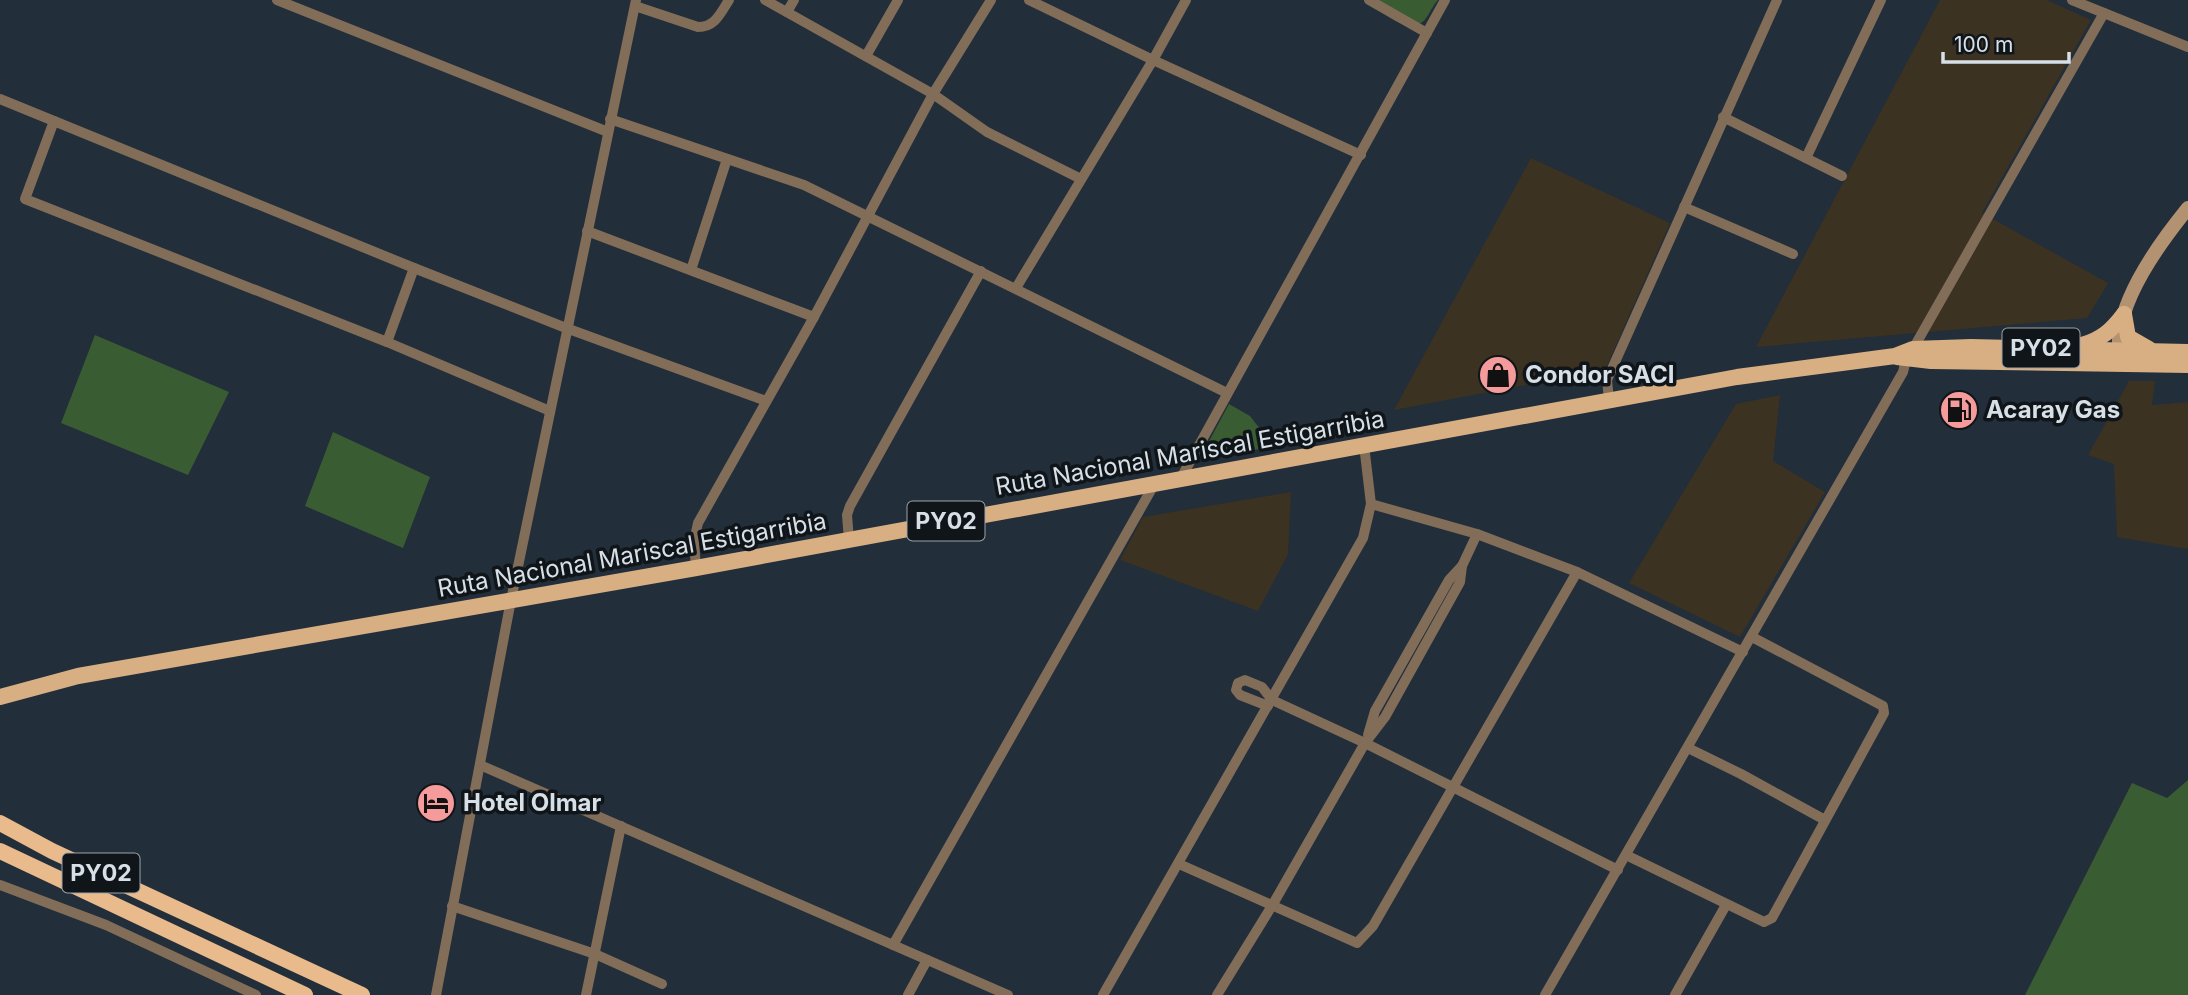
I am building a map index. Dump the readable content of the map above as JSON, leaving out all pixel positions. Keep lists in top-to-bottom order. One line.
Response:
{"streets":{"highway":["PY02"],"main road":["Ruta Nacional Mariscal Estigarribia"]},"places":{"shop":["Condor SACI"],"fuel station":["Acaray Gas"],"hotel":["Hotel Olmar"]},"scale_bar":"100 m"}
